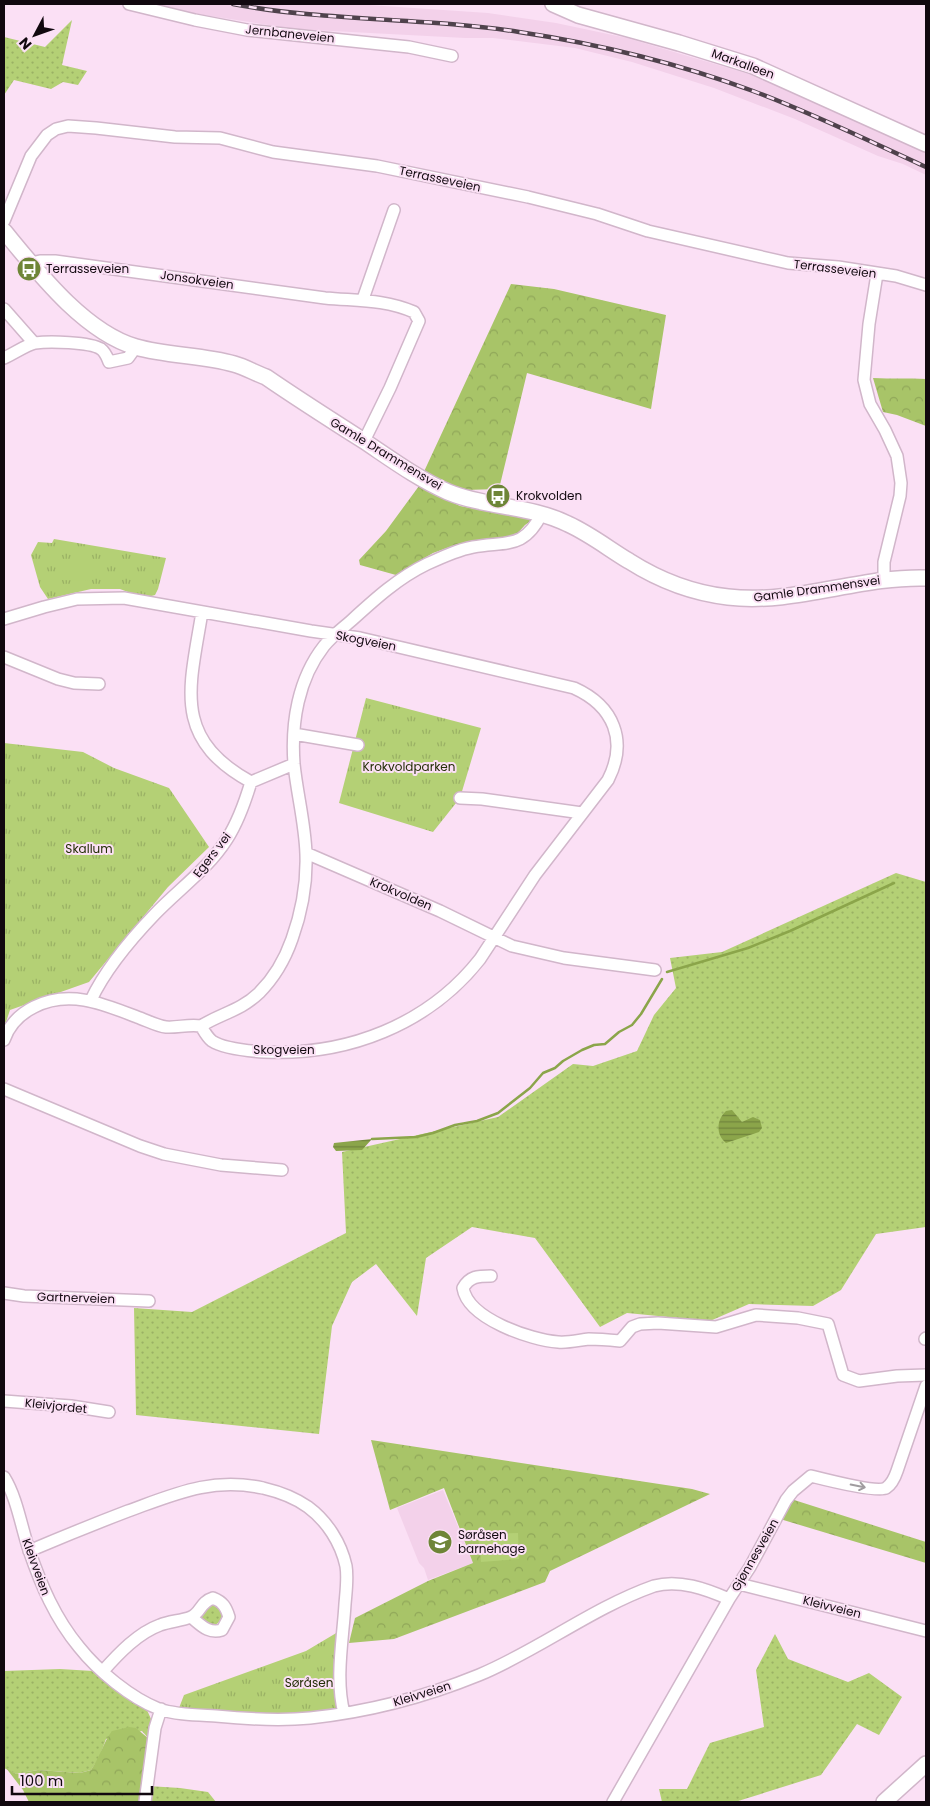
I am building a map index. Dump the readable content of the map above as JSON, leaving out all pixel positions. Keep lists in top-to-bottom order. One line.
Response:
{"streets":{"main road":["Markalleen","Gamle Drammensvei"],"street":["Jernbaneveien","Terrasseveien","Jonsokveien","Skogveien","Egers vei","Krokvolden","Gartnerveien","Kleivjordet","Gjønnesveien","Kleivveien"]},"crossings":[["Jonsokveien","Gamle Drammensvei"],["Skogveien","Krokvolden"],["Gjønnesveien","Kleivveien"]],"one_way":["Gjønnesveien"],"parks":["Krokvoldparken","Skallum","Søråsen"],"places":{"bus stop":["Terrasseveien","Krokvolden"],"school or university":["Søråsen barnehage"]},"scale_bar":"100 m","north":"bottom left"}
